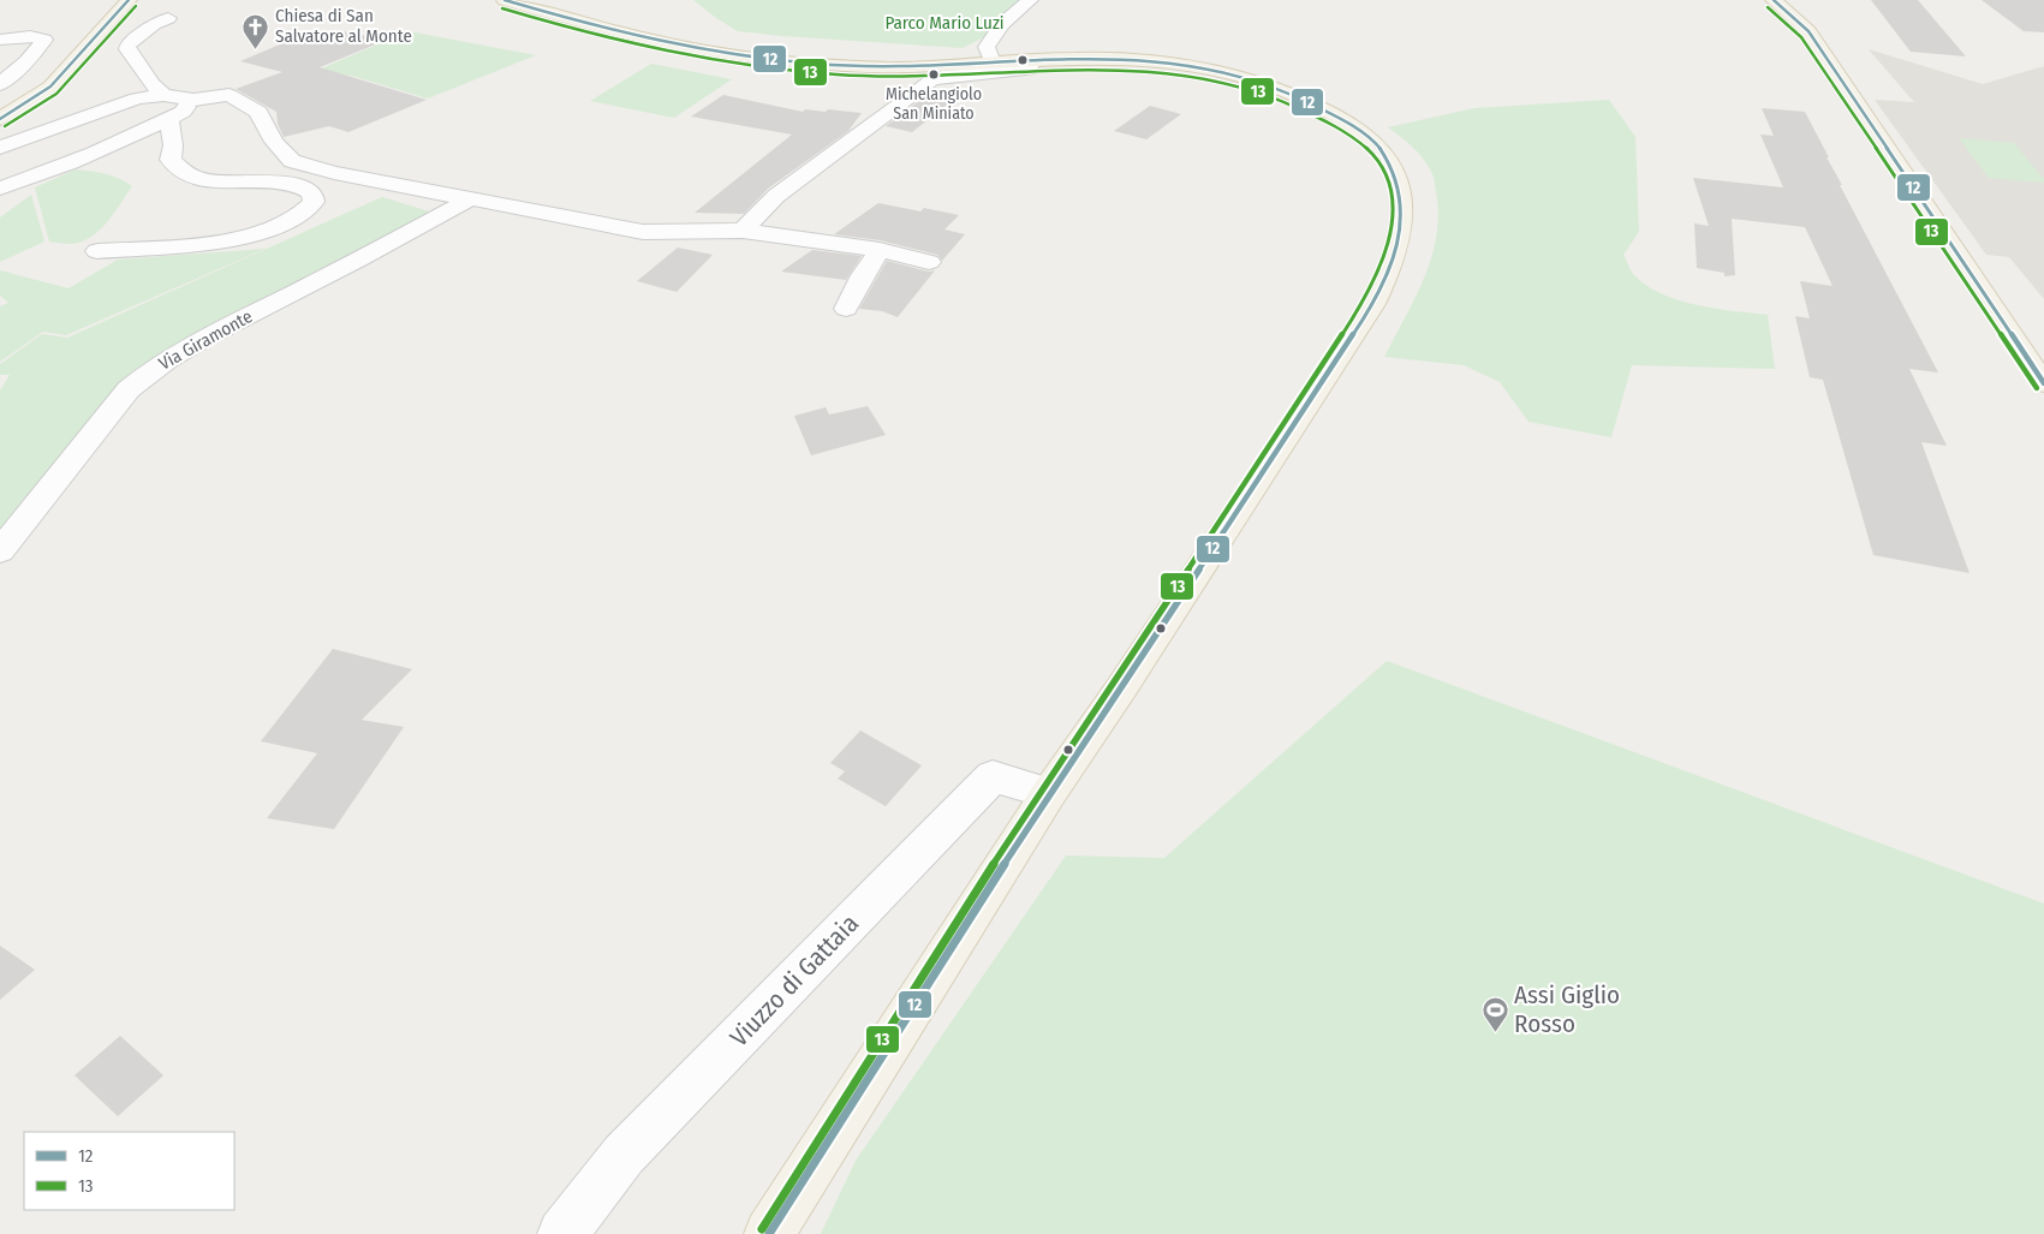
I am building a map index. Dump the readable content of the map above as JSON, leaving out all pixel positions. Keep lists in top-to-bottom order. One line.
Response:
{"streets":{"street":["Via Giramonte","Viuzzo di Gattaia"]},"parks":["Parco Mario Luzi"],"places":{"church":["Chiesa di San Salvatore al Monte"],"other":["Michelangiolo San Miniato"],"sports":["Assi Giglio Rosso"]},"lines":["transit line 12","transit line 13"],"legend":["12","13"]}
